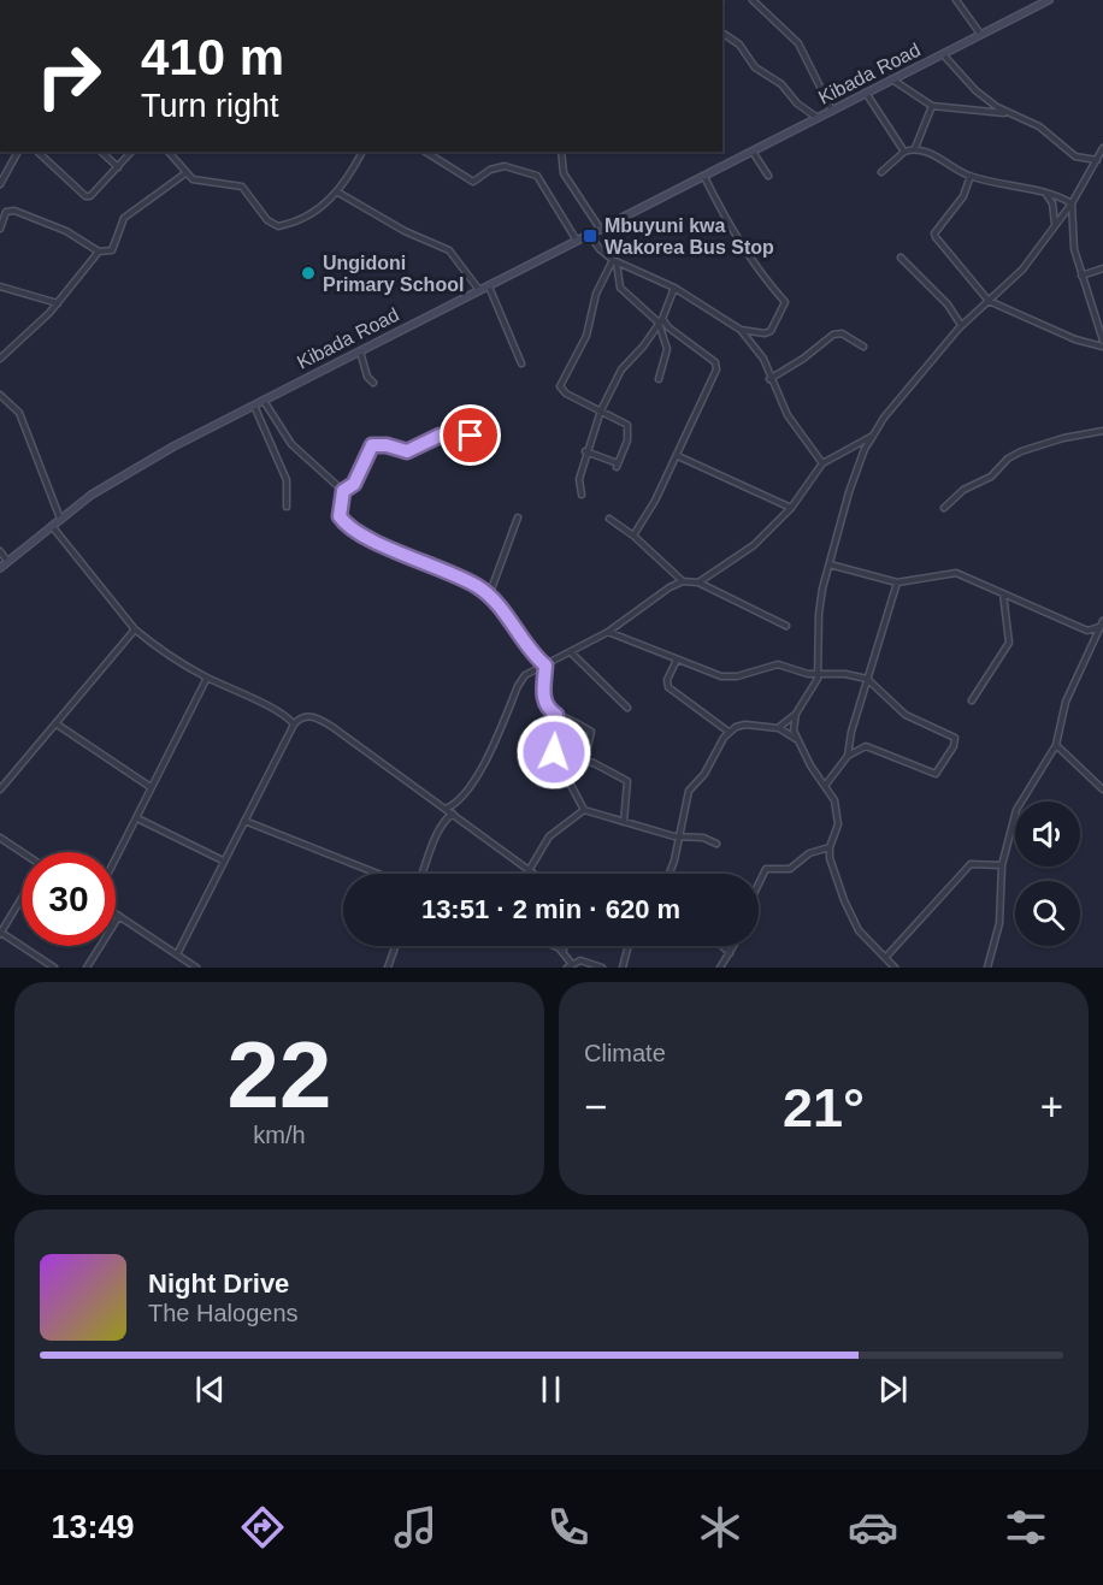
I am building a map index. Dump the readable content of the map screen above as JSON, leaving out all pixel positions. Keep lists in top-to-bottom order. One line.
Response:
{"streets":{"main road":["Kibada Road"]},"places":{"transit":["Mbuyuni kwa Wakorea Bus Stop"],"other":["Ungidoni Primary School"]},"page":{"turn":["410 m","Turn right"],"limit":"30","trip":"13:51 · 2 min · 620 m","tile":[["22","km/h"],"Climate"],"heat":["−","21°","+"],"song":["Night Drive","The Halogens"],"tabs":"13:49"}}
